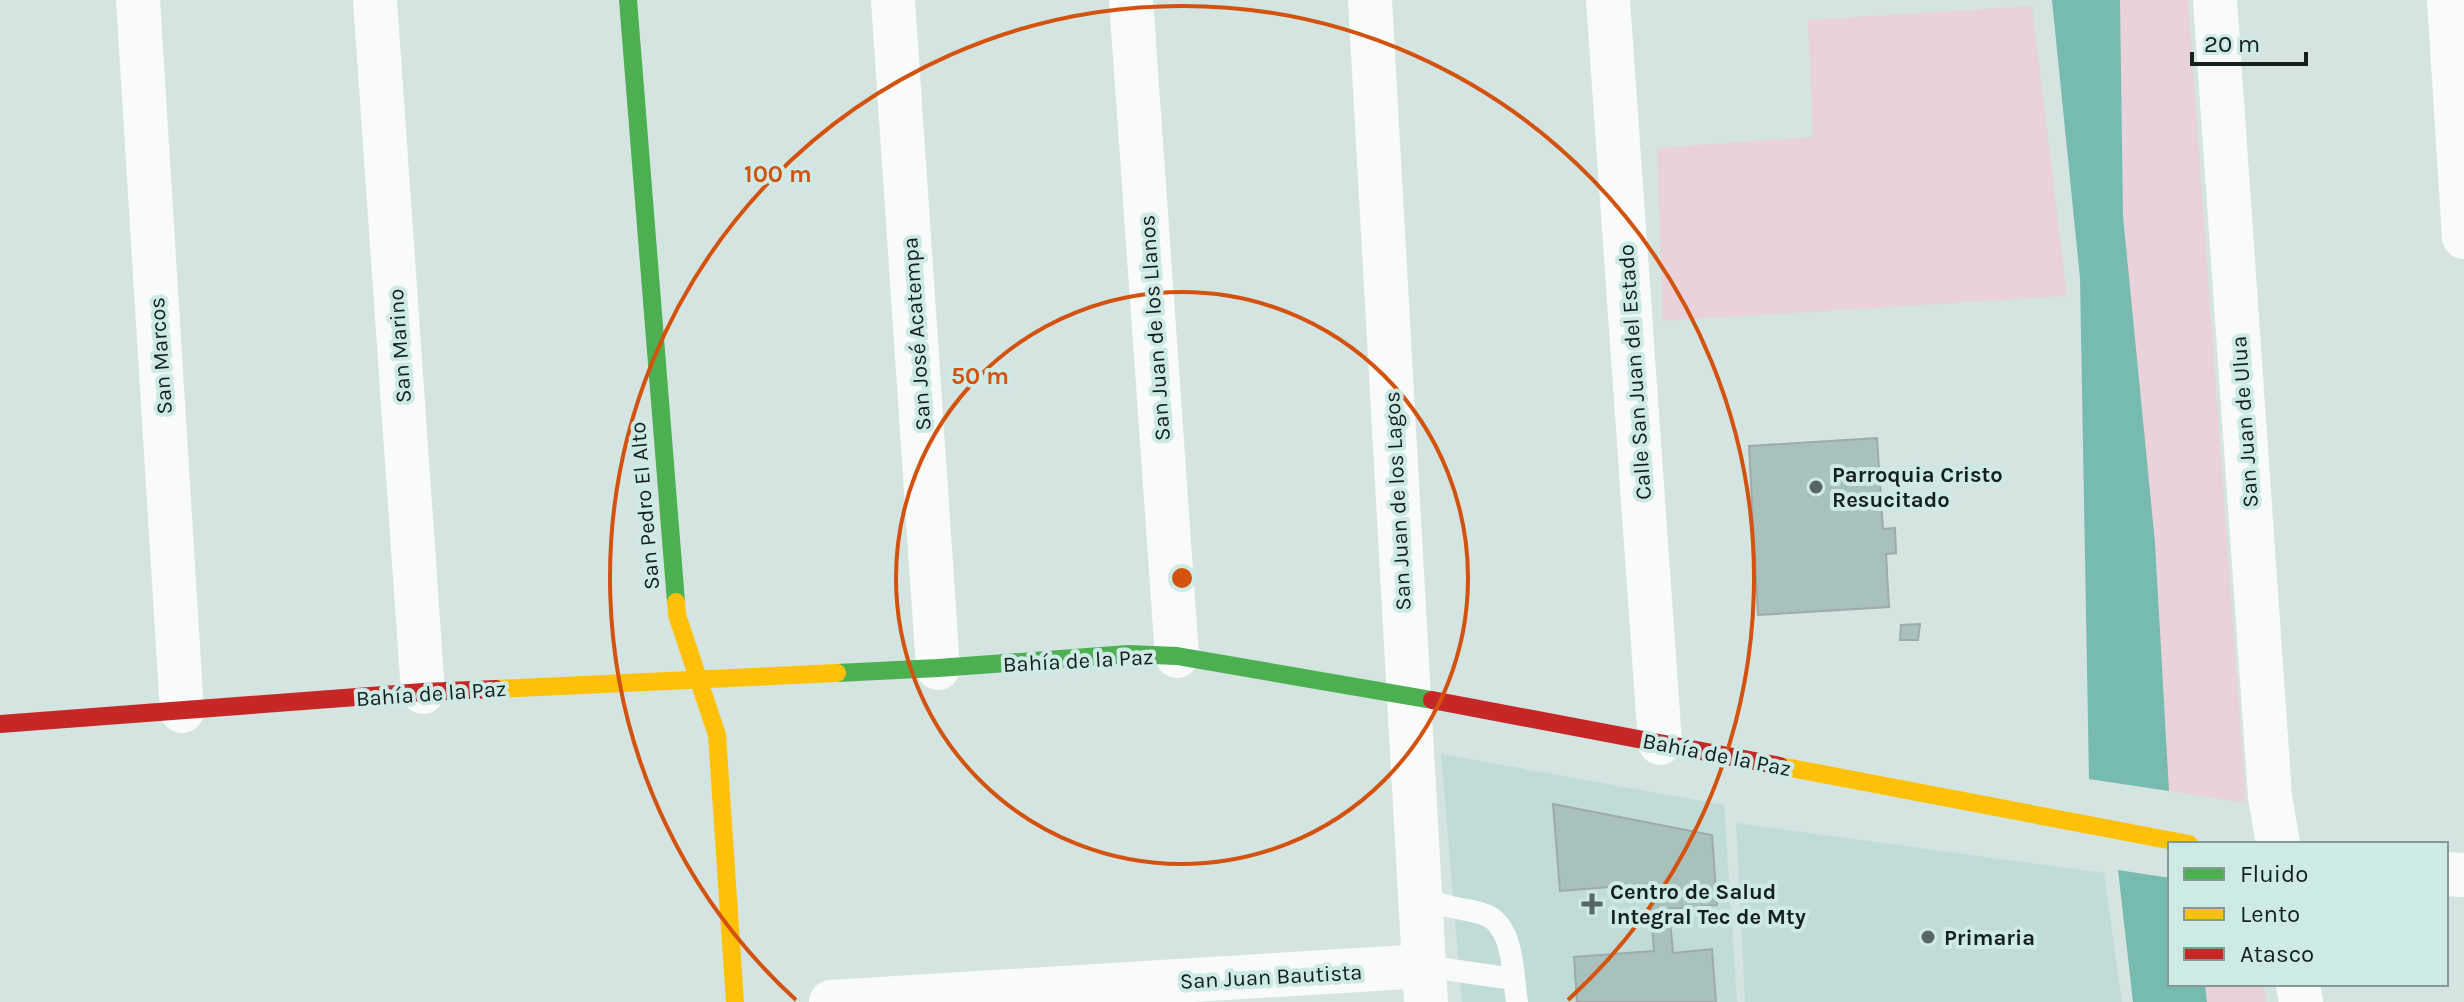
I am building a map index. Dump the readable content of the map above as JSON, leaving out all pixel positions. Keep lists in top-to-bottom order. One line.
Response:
{"streets":{"street":["San Juan de los Llanos","San José Acatempa","San Marino","San Marcos","Calle San Juan del Estado","San Juan de Ulua","San Juan de los Lagos","San Pedro El Alto","Bahía de la Paz","San Juan Bautista"]},"crossings":[["San Juan de los Llanos","Bahía de la Paz"],["San José Acatempa","Bahía de la Paz"],["San Marino","Bahía de la Paz"],["San Marcos","Bahía de la Paz"],["Calle San Juan del Estado","Bahía de la Paz"],["San Juan de los Lagos","Bahía de la Paz"],["San Juan de los Lagos","San Juan Bautista"],["San Pedro El Alto","Bahía de la Paz"]],"places":{"other":["Parroquia Cristo Resucitado","Primaria"],"health":["Centro de Salud Integral Tec de Mty"]},"legend":["Fluido","Lento","Atasco"],"scale_bar":"20 m","rings":["100 m","50 m"]}
